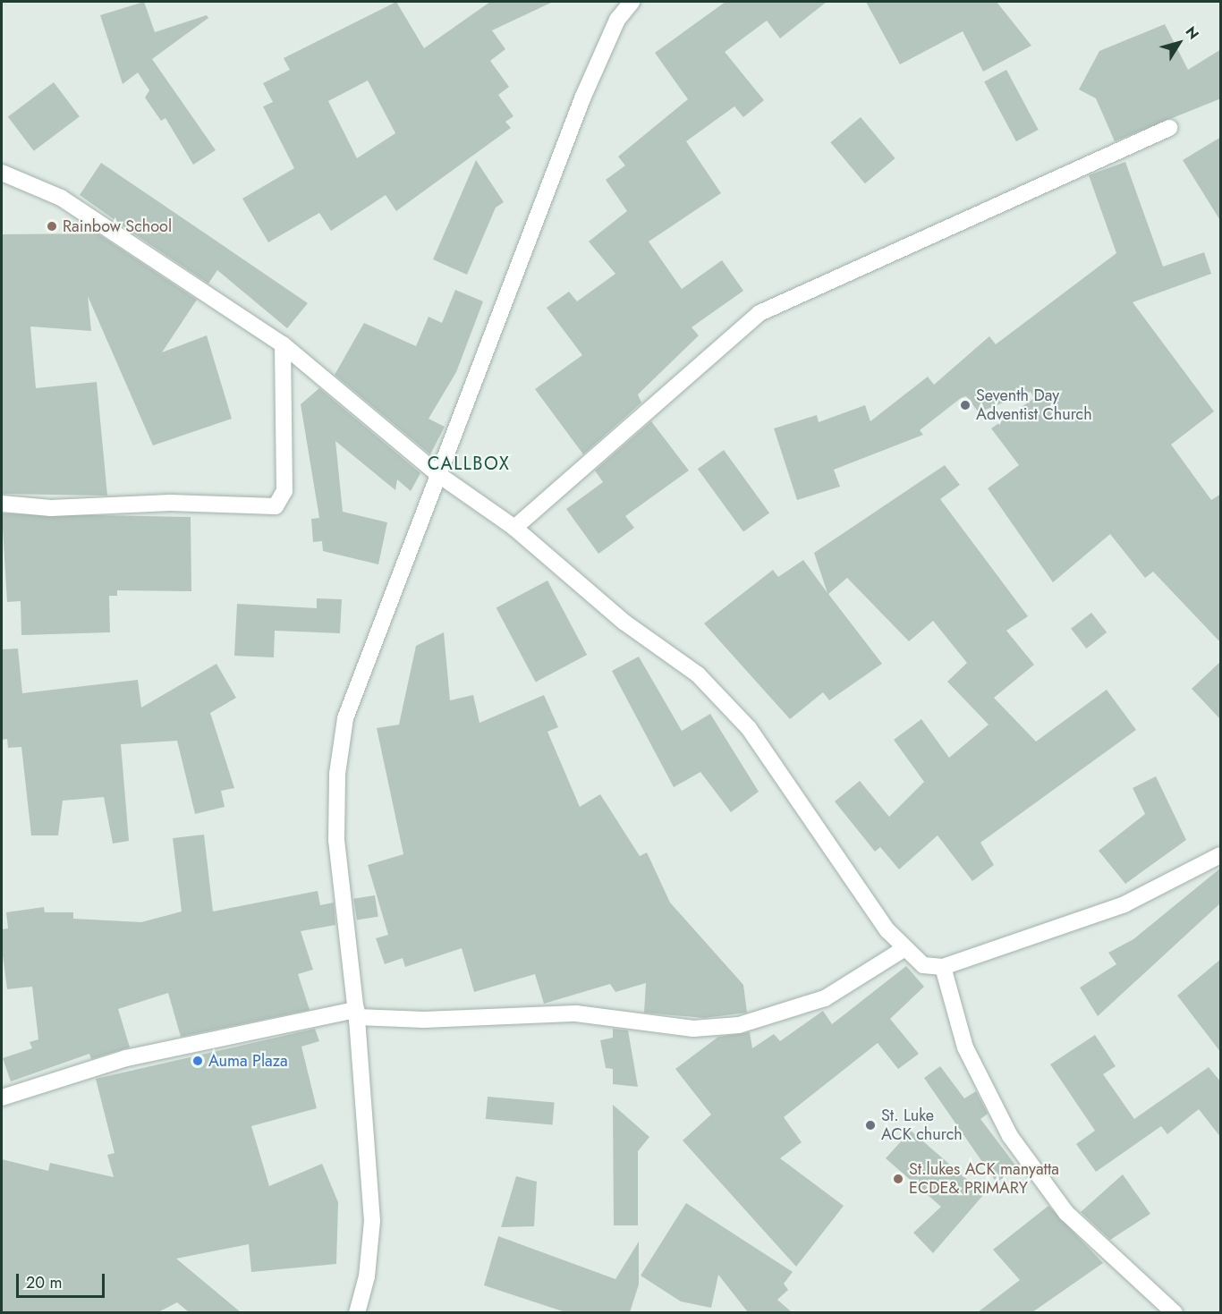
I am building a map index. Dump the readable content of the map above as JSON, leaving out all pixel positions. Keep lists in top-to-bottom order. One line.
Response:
{"districts":["CALLBOX"],"places":["Rainbow School","Seventh Day Adventist Church","Auma Plaza","St. Luke ACK church","St.lukes ACK manyatta ECDE& PRIMARY"],"scale_bar":"20 m","north":"top right"}
